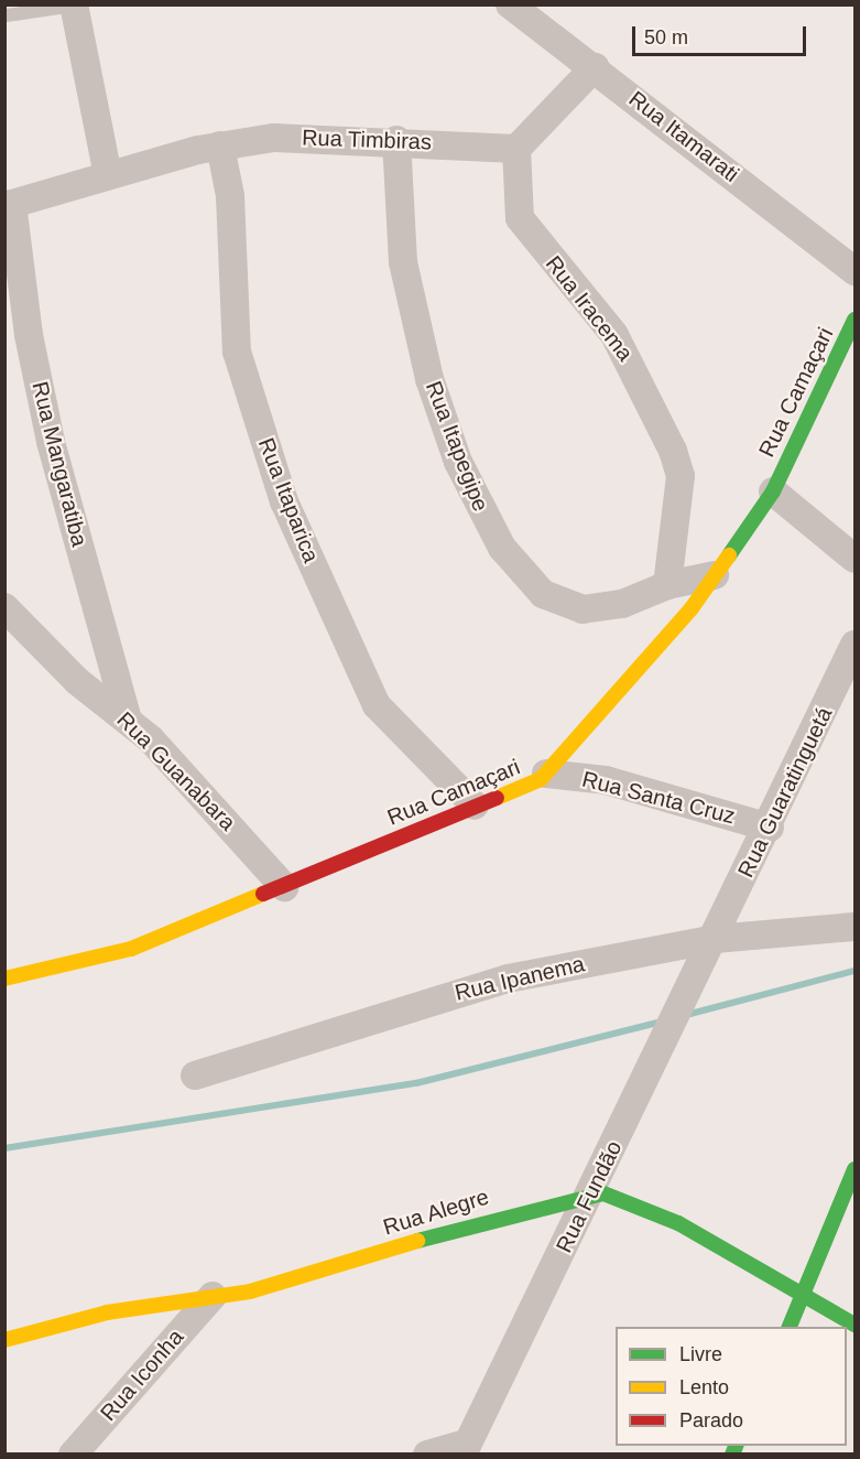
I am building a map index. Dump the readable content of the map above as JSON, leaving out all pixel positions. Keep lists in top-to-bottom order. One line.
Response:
{"streets":{"street":["Rua Itamarati","Rua Timbiras","Rua Iracema","Rua Camaçari","Rua Itapegipe","Rua Mangaratiba","Rua Itaparica","Rua Guanabara","Rua Guaratinguetá","Rua Santa Cruz","Rua Ipanema","Rua Fundão","Rua Alegre","Rua Iconha"]},"crossings":[["Rua Timbiras","Rua Iracema"],["Rua Timbiras","Rua Itapegipe"],["Rua Timbiras","Rua Mangaratiba"],["Rua Timbiras","Rua Itaparica"],["Rua Iracema","Rua Itapegipe"],["Rua Camaçari","Rua Itapegipe"],["Rua Camaçari","Rua Itaparica"],["Rua Camaçari","Rua Guanabara"],["Rua Camaçari","Rua Santa Cruz"],["Rua Mangaratiba","Rua Guanabara"],["Rua Guaratinguetá","Rua Santa Cruz"],["Rua Guaratinguetá","Rua Ipanema"],["Rua Guaratinguetá","Rua Fundão"],["Rua Ipanema","Rua Fundão"],["Rua Fundão","Rua Alegre"],["Rua Alegre","Rua Iconha"]],"legend":["Livre","Lento","Parado"],"scale_bar":"50 m"}
